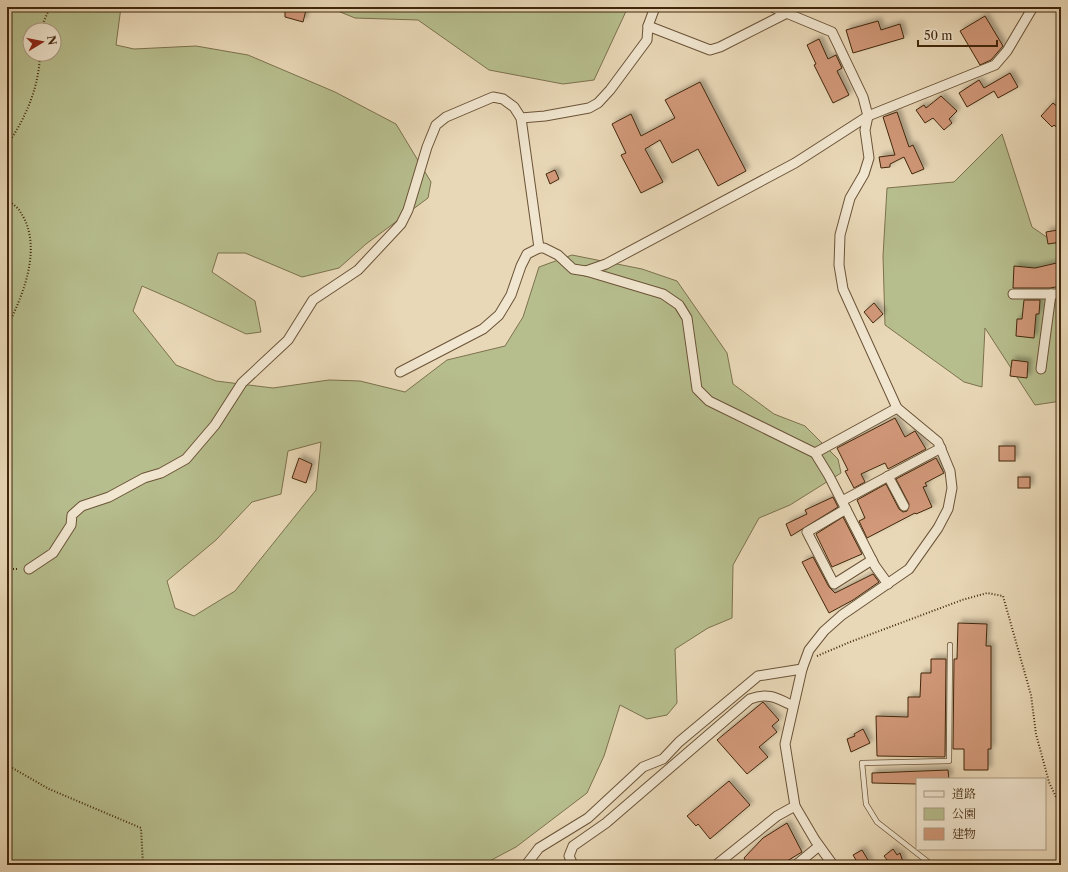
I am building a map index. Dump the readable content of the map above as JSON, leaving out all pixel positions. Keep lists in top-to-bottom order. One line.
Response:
{"legend":["道路","公園","建物"],"scale_bar":"50 m","north":"right"}
